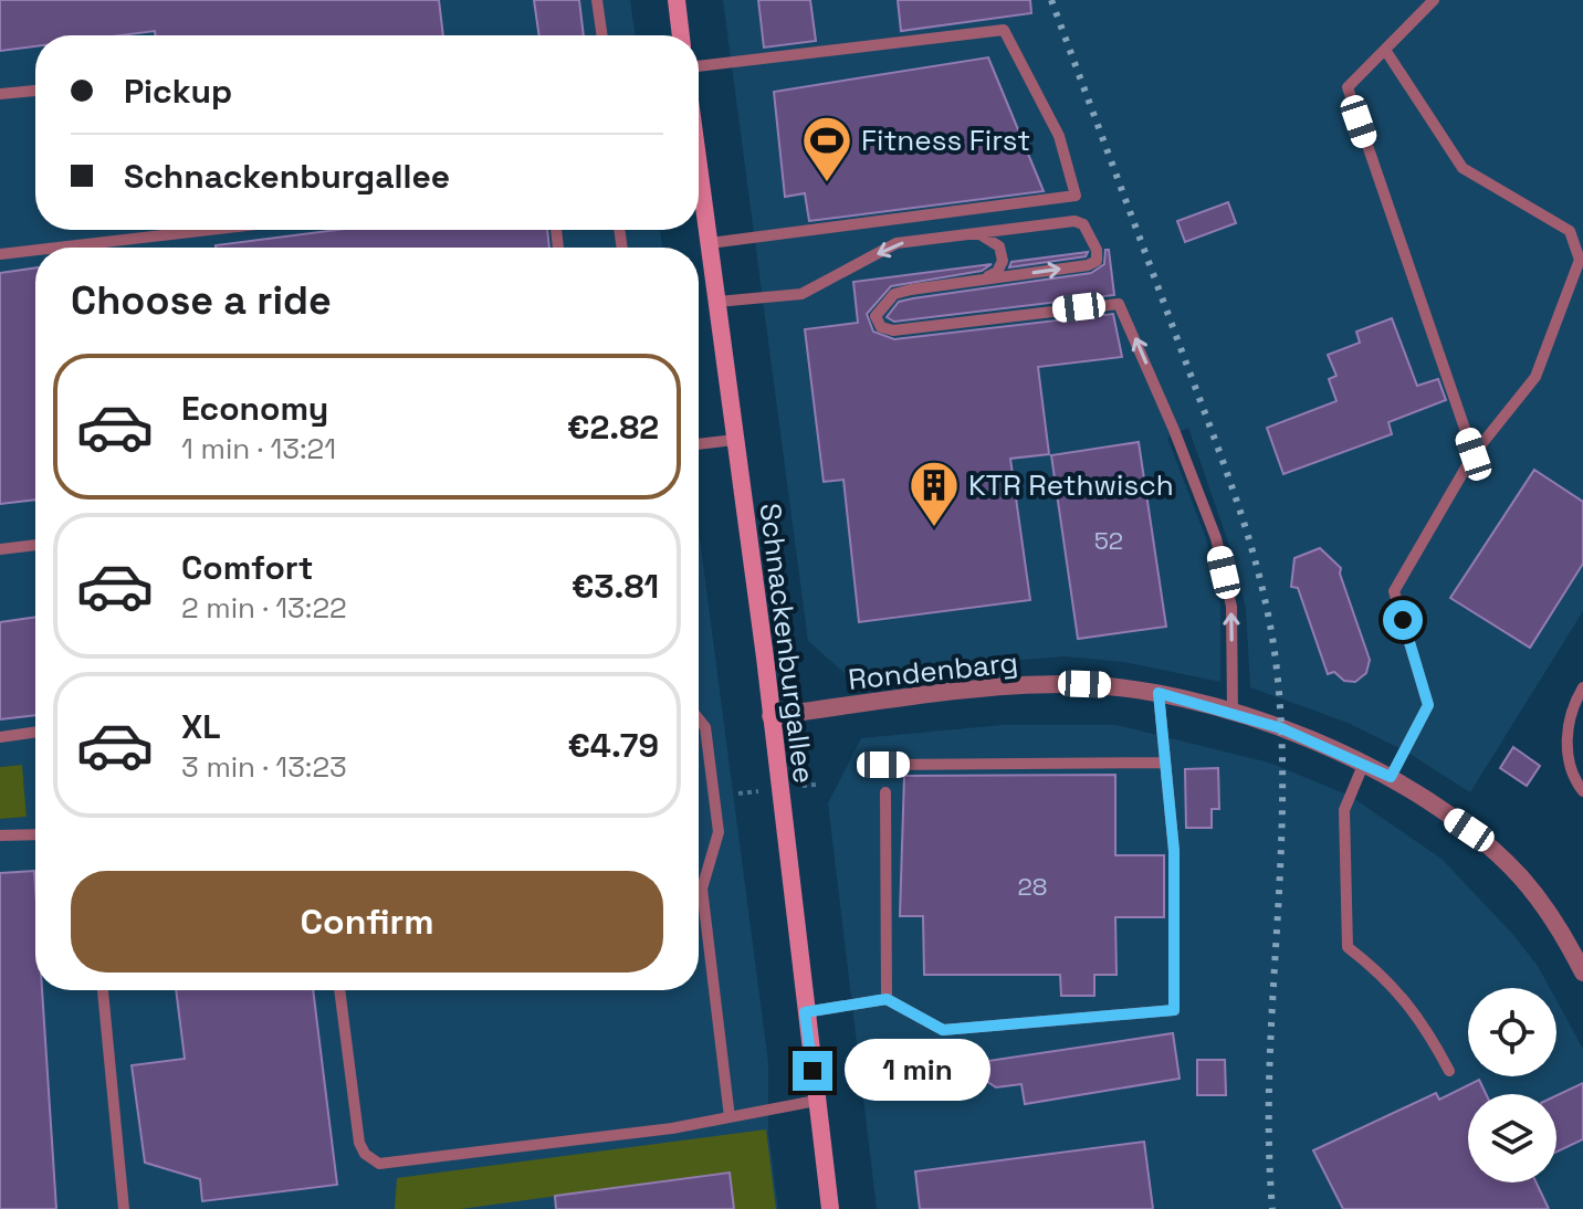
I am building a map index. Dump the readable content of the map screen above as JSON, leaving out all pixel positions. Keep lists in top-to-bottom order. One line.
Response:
{"streets":{"main road":["Schnackenburgallee"],"street":["Rondenbarg"]},"crossings":[["Schnackenburgallee","Rondenbarg"]],"places":{"sports":["Fitness First"],"building":["KTR Rethwisch"]},"house_numbers":["52","28"],"page":{"banner":["Pickup","Schnackenburgallee"],"heading":"Choose a ride","list":[{"name":"Economy","note":"1 min · 13:21","value":"€2.82"},{"name":"Comfort","note":"2 min · 13:22","value":"€3.81"},{"name":"XL","note":"3 min · 13:23","value":"€4.79"}],"buttons":"Confirm","bubble":"1 min"}}
